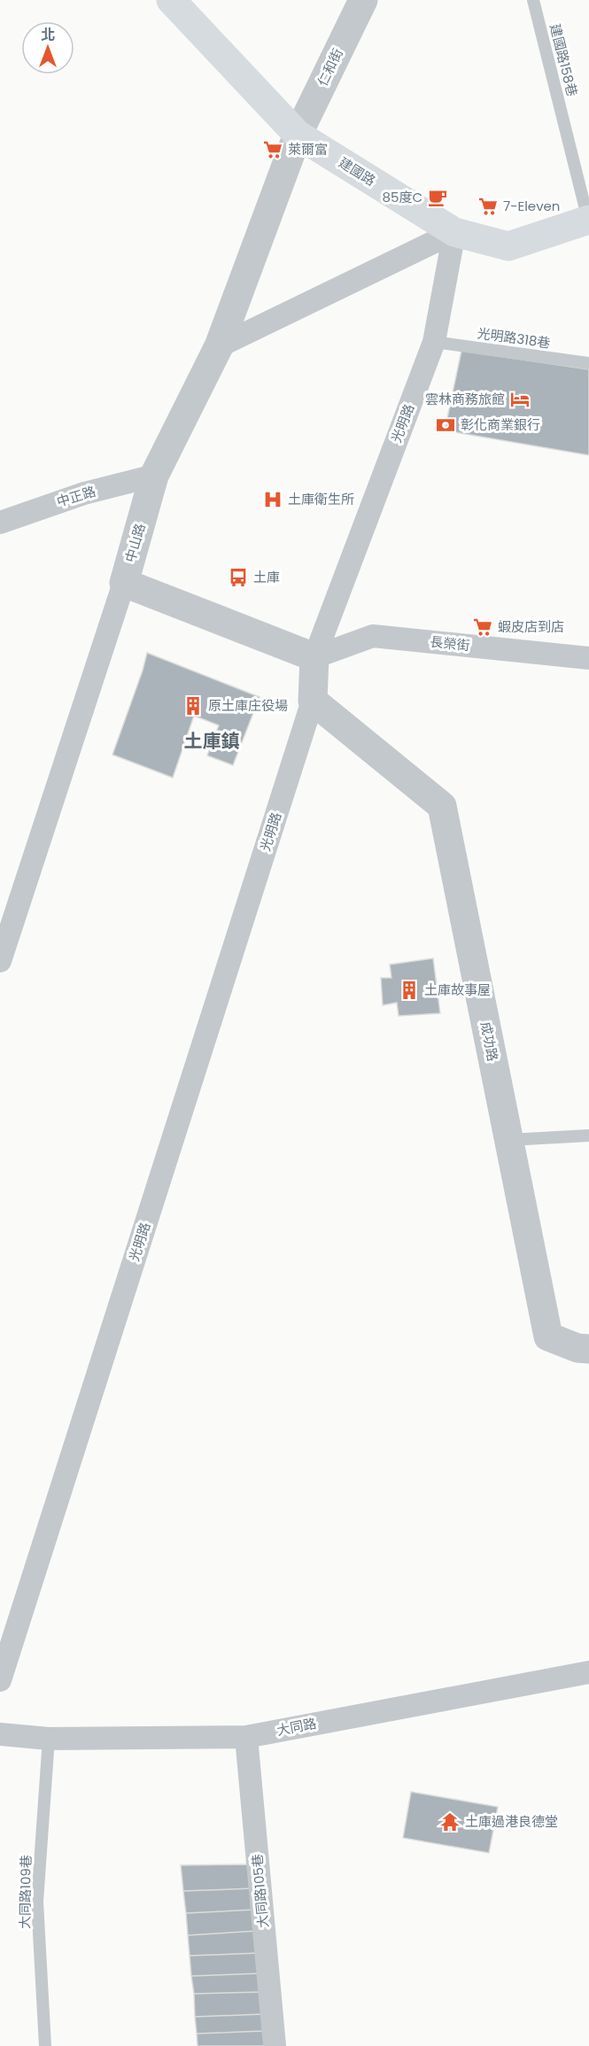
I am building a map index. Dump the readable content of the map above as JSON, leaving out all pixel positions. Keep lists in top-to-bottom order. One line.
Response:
{"streets":{"main road":["建國路"],"street":["仁和街","光明路","中正路","中山路","長榮街","成功路","大同路","大同路105巷"],"lane":["建國路158巷","光明路318巷","大同路109巷"]},"crossings":[["建國路158巷","建國路"],["仁和街","建國路"],["仁和街","中山路"],["建國路","光明路"],["建國路","中山路"],["光明路318巷","光明路"],["光明路","長榮街"],["光明路","成功路"],["中正路","中山路"],["大同路","大同路105巷"],["大同路","大同路109巷"]],"districts":["土庫鎮"],"places":{"supermarket":["萊爾富","7-Eleven","蝦皮店到店"],"cafe":["85度C"],"hotel":["雲林商務旅館"],"bank":["彰化商業銀行"],"hospital":["土庫衛生所"],"bus stop":["土庫"],"building":["原土庫庄役場","土庫故事屋"],"temple":["土庫過港良德堂"]},"north":"top"}
